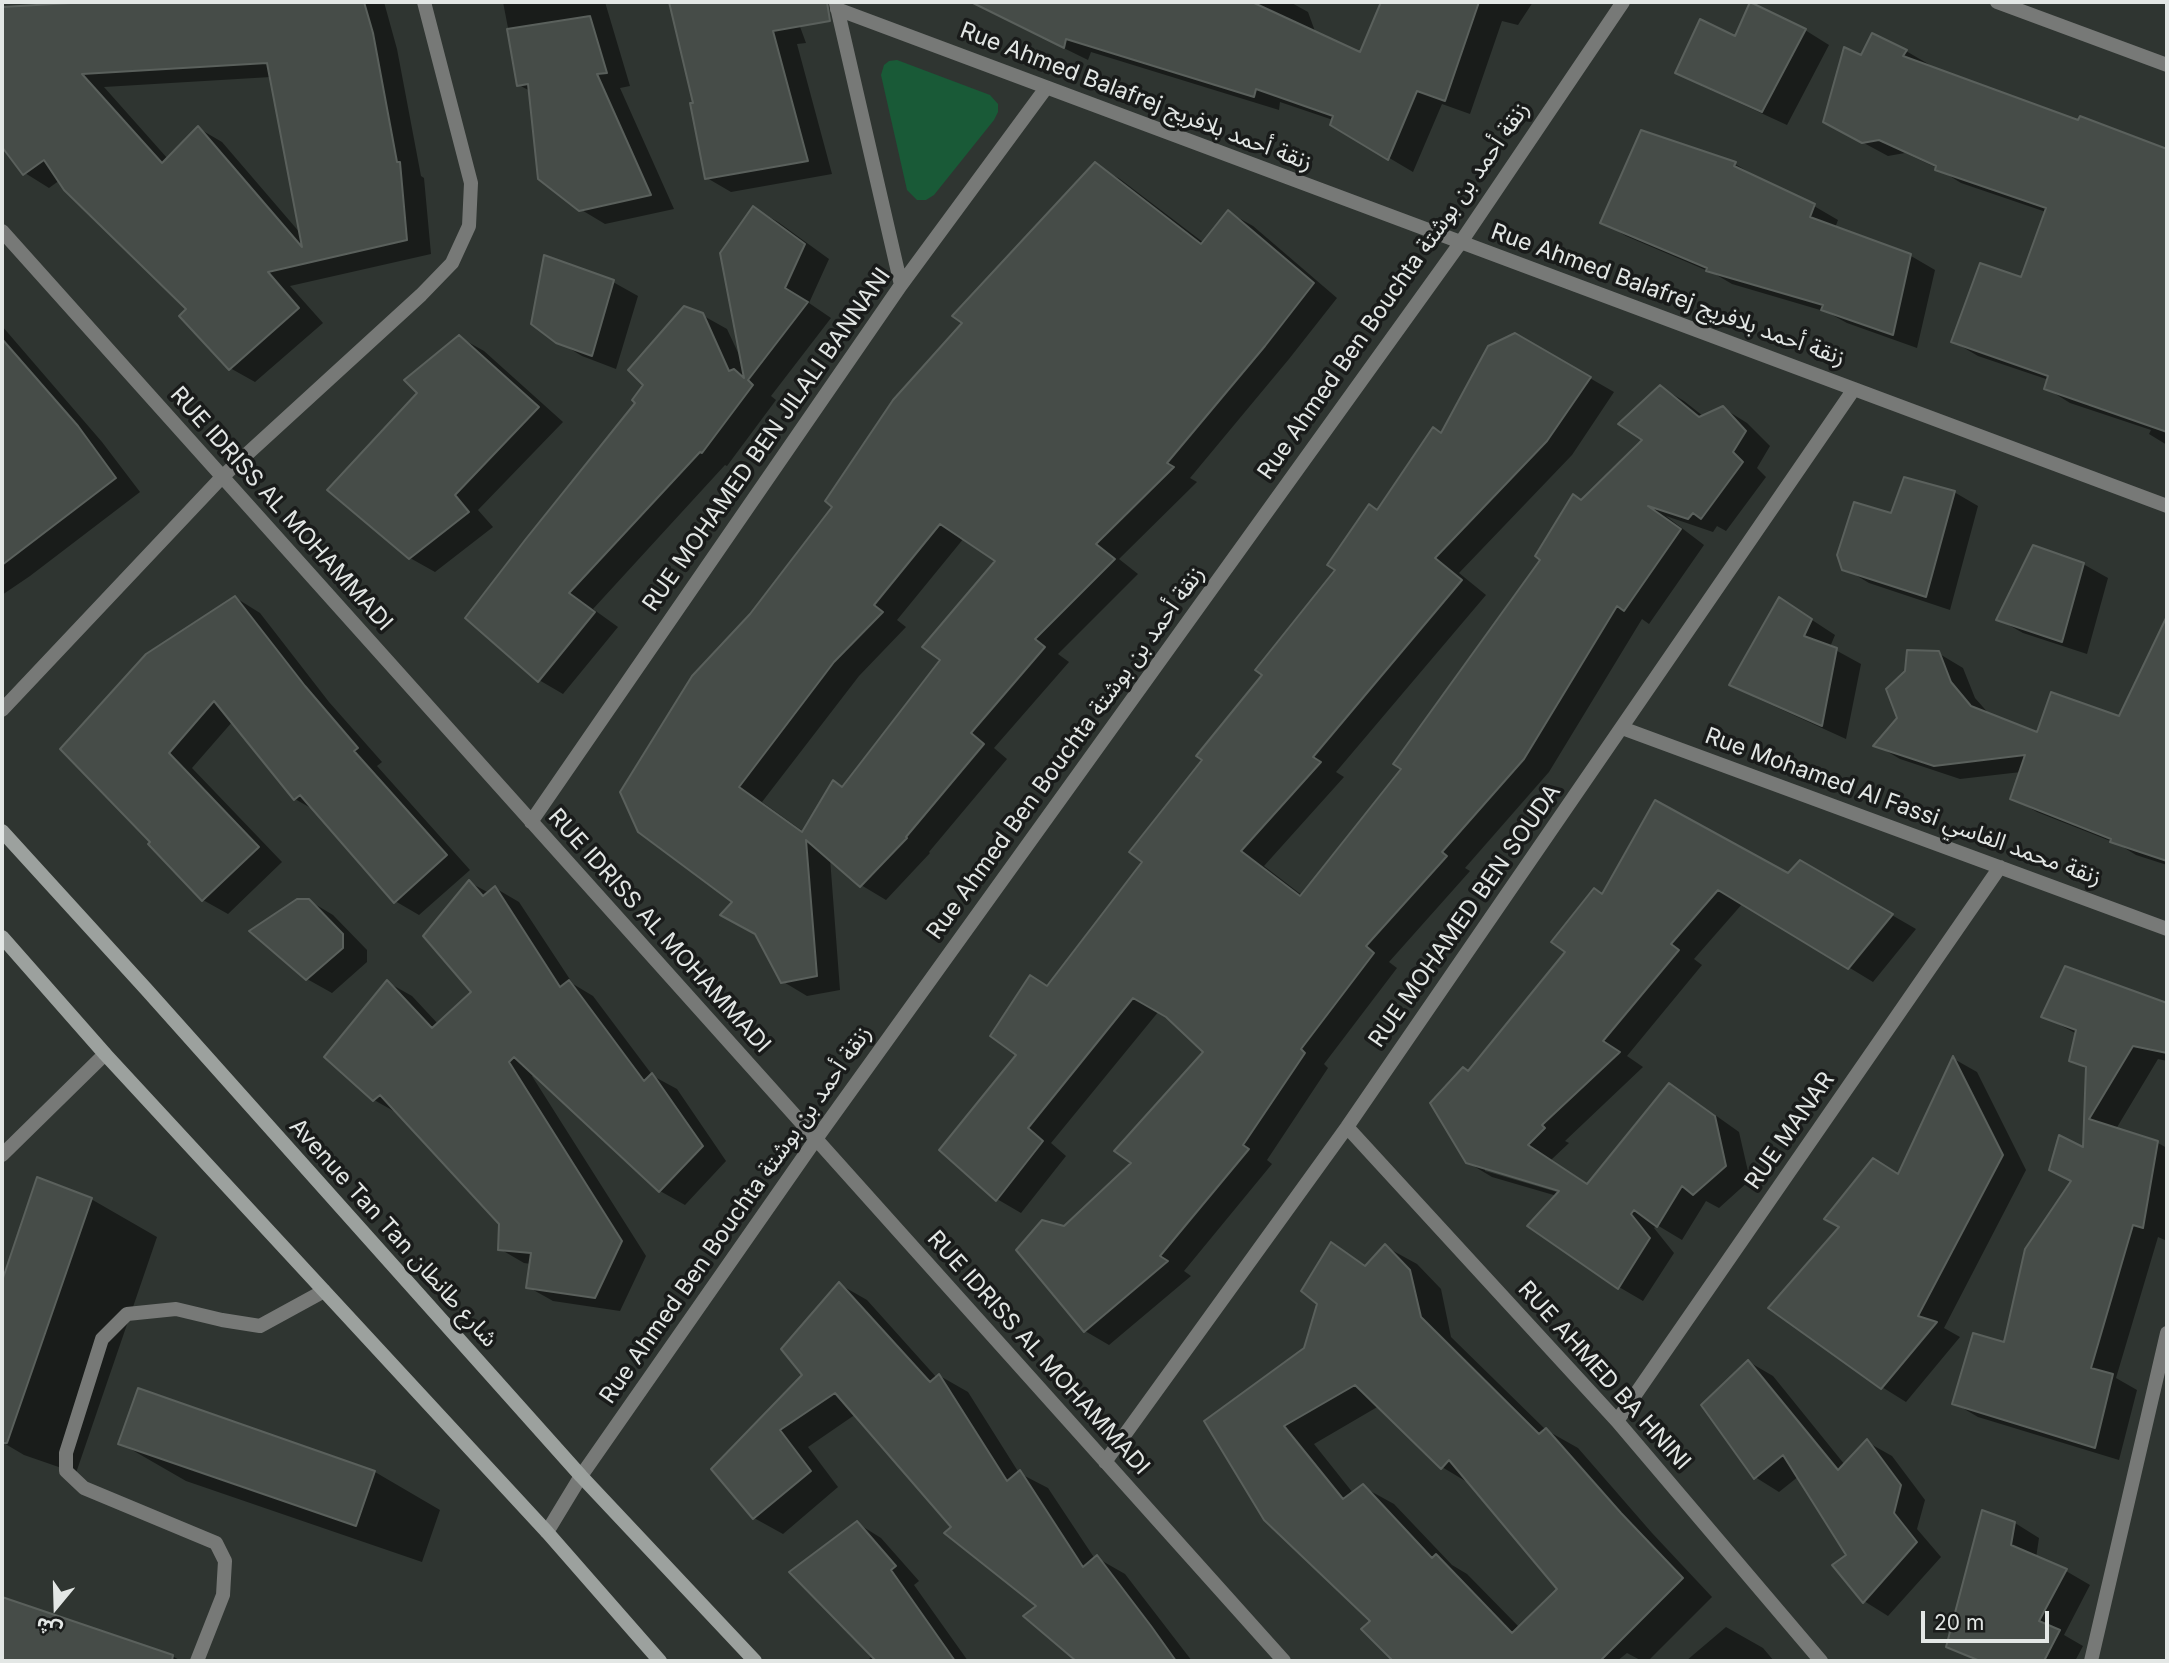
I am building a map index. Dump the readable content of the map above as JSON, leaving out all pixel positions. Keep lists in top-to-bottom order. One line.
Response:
{"streets":{"main road":["Avenue Tan Tan شارع طانطان"],"street":["Rue Ahmed Balafrej زنقة أحمد بلافريج","Rue Ahmed Ben Bouchta زنقة أحمد بن بوشتة","RUE MOHAMED BEN JILALI BANNANI","RUE IDRISS AL MOHAMMADI","Rue Mohamed Al Fassi زنقة محمد الفاسي","RUE MOHAMED BEN SOUDA","RUE MANAR","RUE AHMED BA HNINI"]},"crossings":[["Rue Ahmed Balafrej زنقة أحمد بلافريج","Rue Ahmed Ben Bouchta زنقة أحمد بن بوشتة"],["Rue Ahmed Balafrej زنقة أحمد بلافريج","RUE MOHAMED BEN JILALI BANNANI"],["Rue Ahmed Balafrej زنقة أحمد بلافريج","RUE MOHAMED BEN SOUDA"],["Rue Ahmed Ben Bouchta زنقة أحمد بن بوشتة","RUE IDRISS AL MOHAMMADI"],["Rue Ahmed Ben Bouchta زنقة أحمد بن بوشتة","Avenue Tan Tan شارع طانطان"],["RUE MOHAMED BEN JILALI BANNANI","RUE IDRISS AL MOHAMMADI"],["RUE IDRISS AL MOHAMMADI","RUE MOHAMED BEN SOUDA"],["Rue Mohamed Al Fassi زنقة محمد الفاسي","RUE MOHAMED BEN SOUDA"],["Rue Mohamed Al Fassi زنقة محمد الفاسي","RUE MANAR"],["RUE MOHAMED BEN SOUDA","RUE AHMED BA HNINI"],["RUE MANAR","RUE AHMED BA HNINI"]],"scale_bar":"20 m","north":"bottom"}
